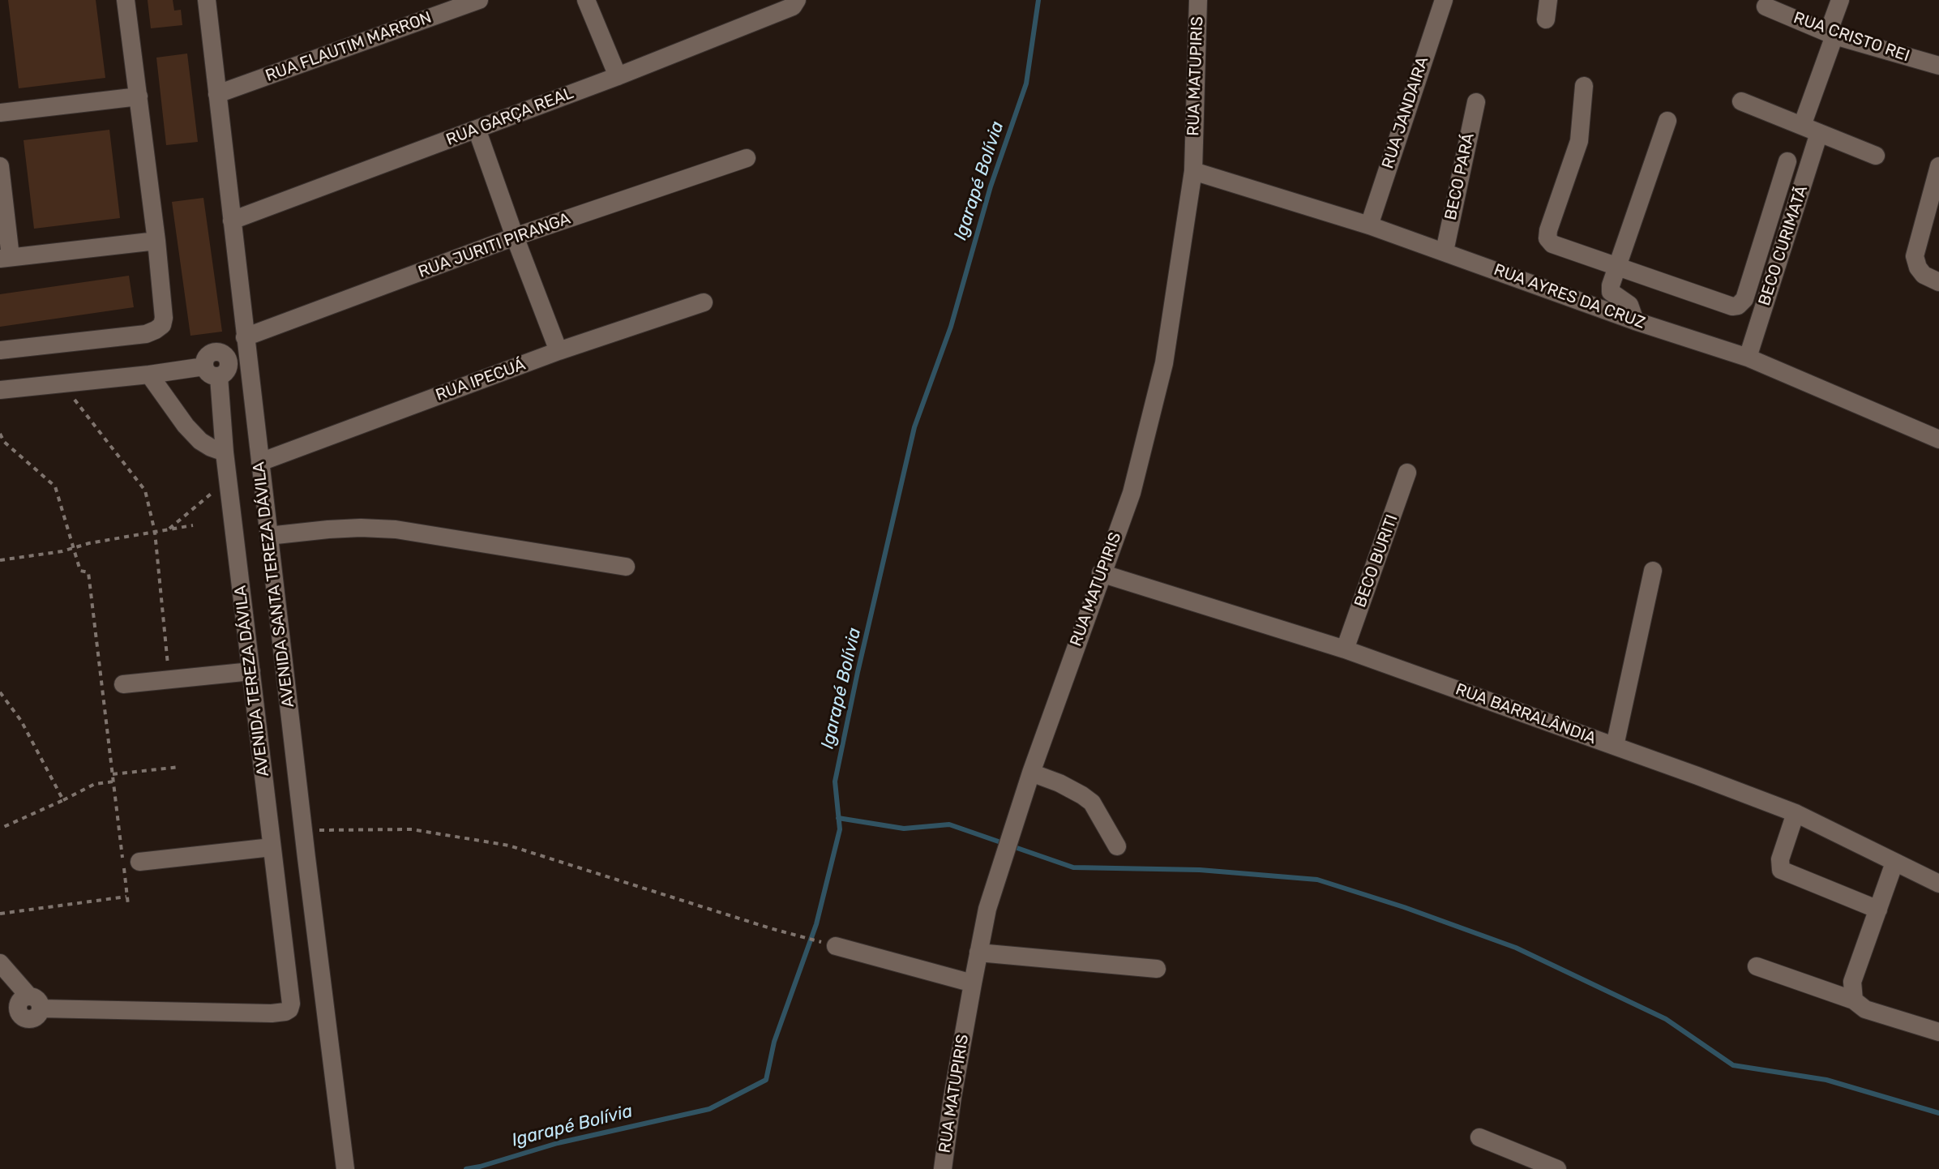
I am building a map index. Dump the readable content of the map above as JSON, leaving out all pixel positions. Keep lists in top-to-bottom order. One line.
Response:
{"streets":{"street":["RUA CRISTO REI","RUA FLAUTIM MARRON","RUA MATUPIRIS","RUA JANDAIRA","RUA GARÇA REAL","BECO PARÁ","RUA JURITI PIRANGA","BECO CURIMATÃ","RUA AYRES DA CRUZ","RUA IPECUÁ","BECO BURITI","AVENIDA SANTA TEREZA DÁVILA","AVENIDA TEREZA DÁVILA","RUA BARRALÂNDIA"]},"crossings":[["RUA FLAUTIM MARRON","AVENIDA SANTA TEREZA DÁVILA"],["RUA MATUPIRIS","RUA AYRES DA CRUZ"],["RUA MATUPIRIS","RUA BARRALÂNDIA"],["RUA JANDAIRA","RUA AYRES DA CRUZ"],["RUA GARÇA REAL","AVENIDA SANTA TEREZA DÁVILA"],["BECO PARÁ","RUA AYRES DA CRUZ"],["RUA JURITI PIRANGA","AVENIDA SANTA TEREZA DÁVILA"],["BECO CURIMATÃ","RUA AYRES DA CRUZ"],["RUA IPECUÁ","AVENIDA SANTA TEREZA DÁVILA"],["BECO BURITI","RUA BARRALÂNDIA"]],"water":["Igarapé Bolívia"]}
